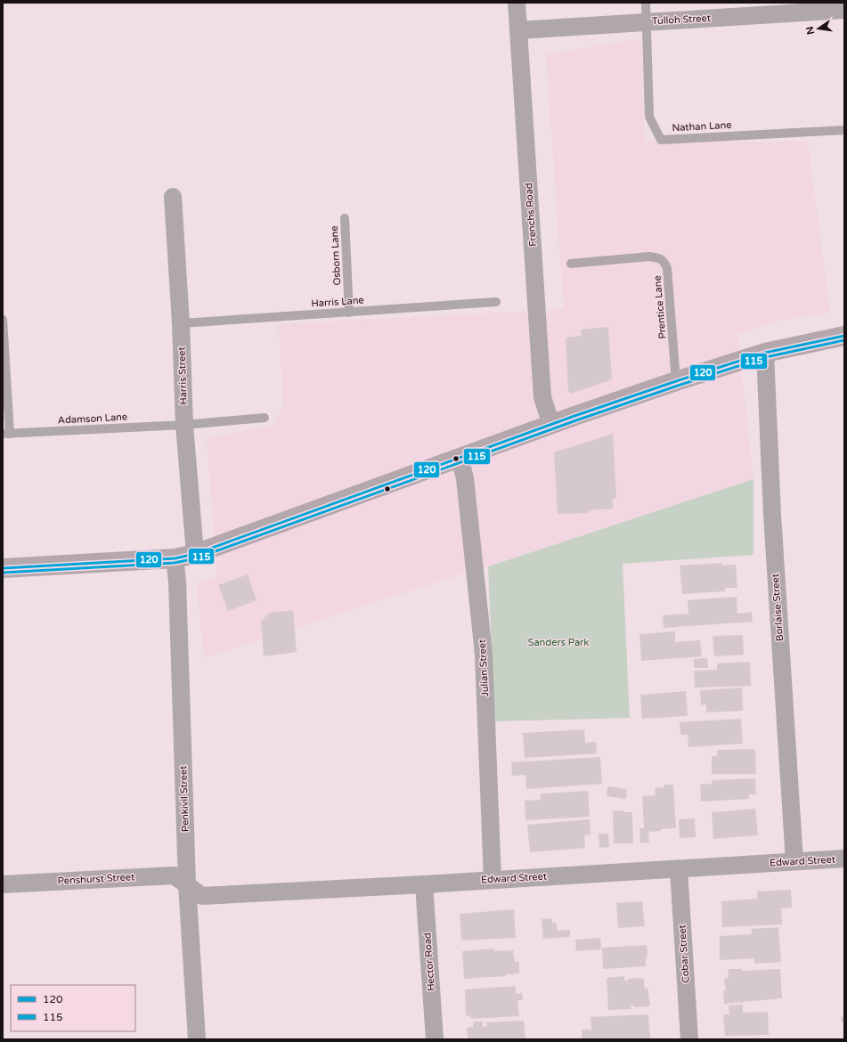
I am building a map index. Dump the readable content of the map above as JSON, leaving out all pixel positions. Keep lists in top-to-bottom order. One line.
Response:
{"streets":{"street":["Tulloh Street","Frenchs Road","Harris Street","Borlaise Street","Julian Street","Penkivil Street","Edward Street","Penshurst Street","Cobar Street","Hector Road"],"lane":["Nathan Lane","Osborn Lane","Harris Lane","Prentice Lane","Adamson Lane"]},"crossings":[["Tulloh Street","Nathan Lane"],["Tulloh Street","Frenchs Road"],["Osborn Lane","Harris Lane"],["Harris Lane","Harris Street"],["Harris Street","Adamson Lane"],["Borlaise Street","Edward Street"],["Julian Street","Edward Street"],["Penkivil Street","Edward Street"],["Penkivil Street","Penshurst Street"],["Edward Street","Penshurst Street"],["Edward Street","Cobar Street"],["Edward Street","Hector Road"]],"parks":["Sanders Park"],"lines":["transit line 120","transit line 115"],"legend":["120","115"],"north":"left"}
